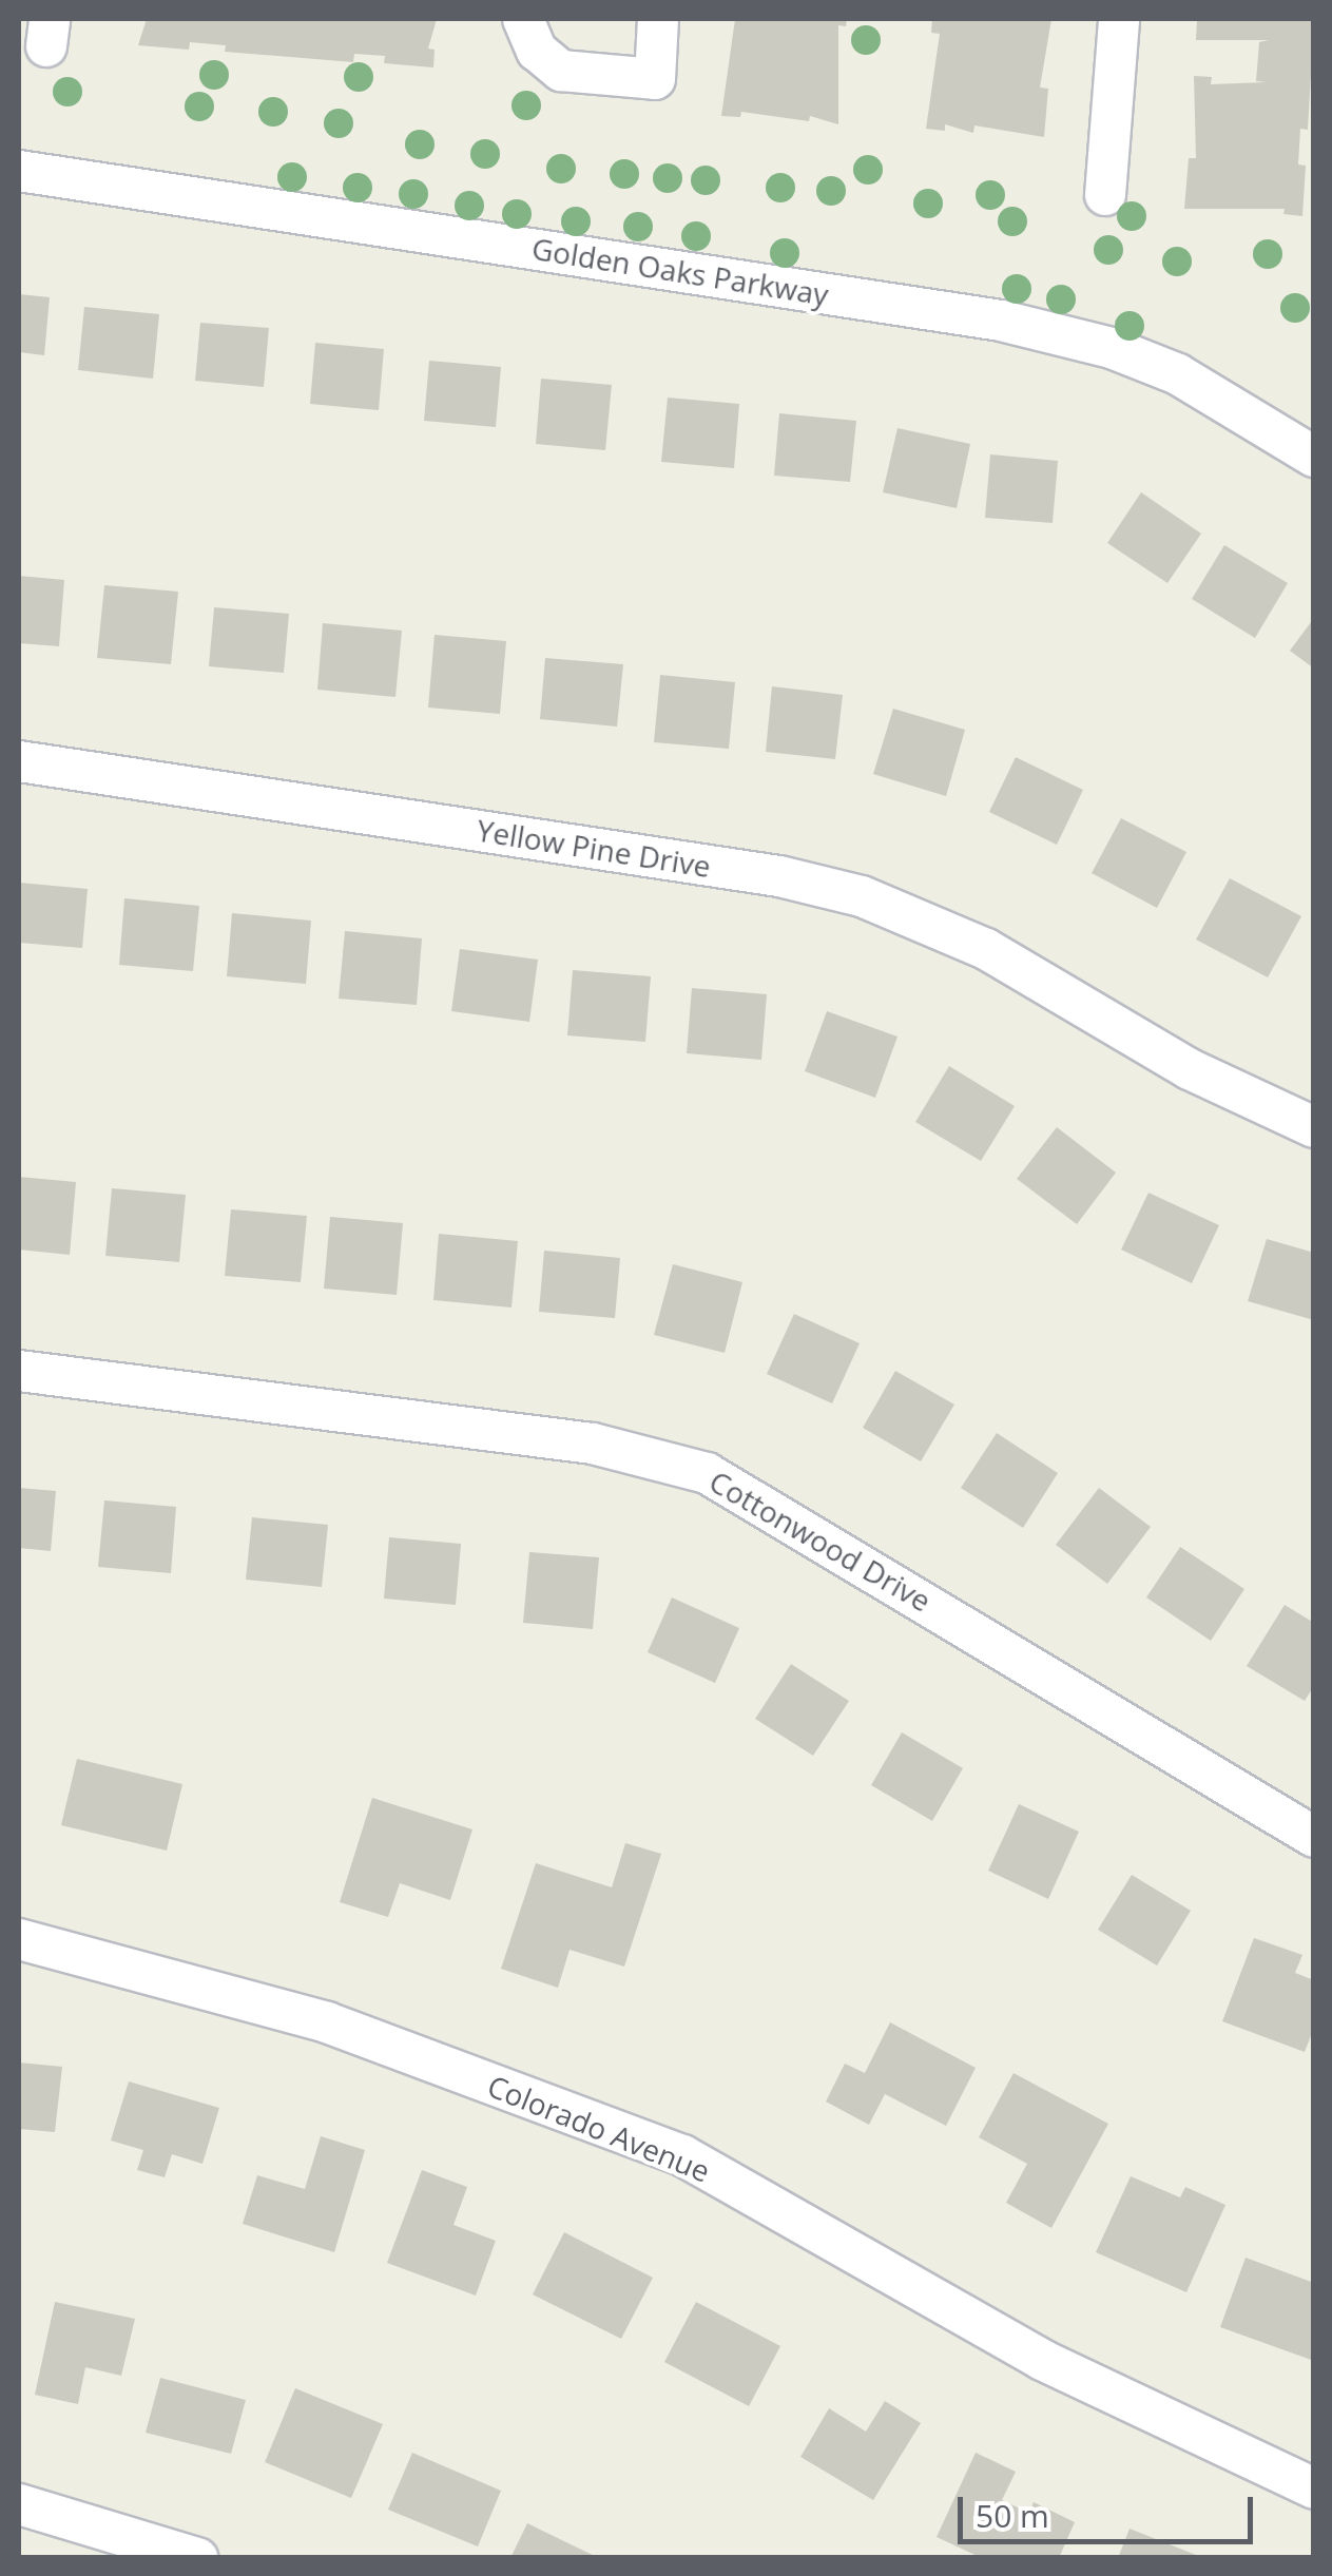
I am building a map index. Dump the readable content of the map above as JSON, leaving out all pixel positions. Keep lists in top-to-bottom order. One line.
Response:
{"streets":{"street":["Golden Oaks Parkway","Yellow Pine Drive","Cottonwood Drive","Colorado Avenue"]},"scale_bar":"50 m"}
